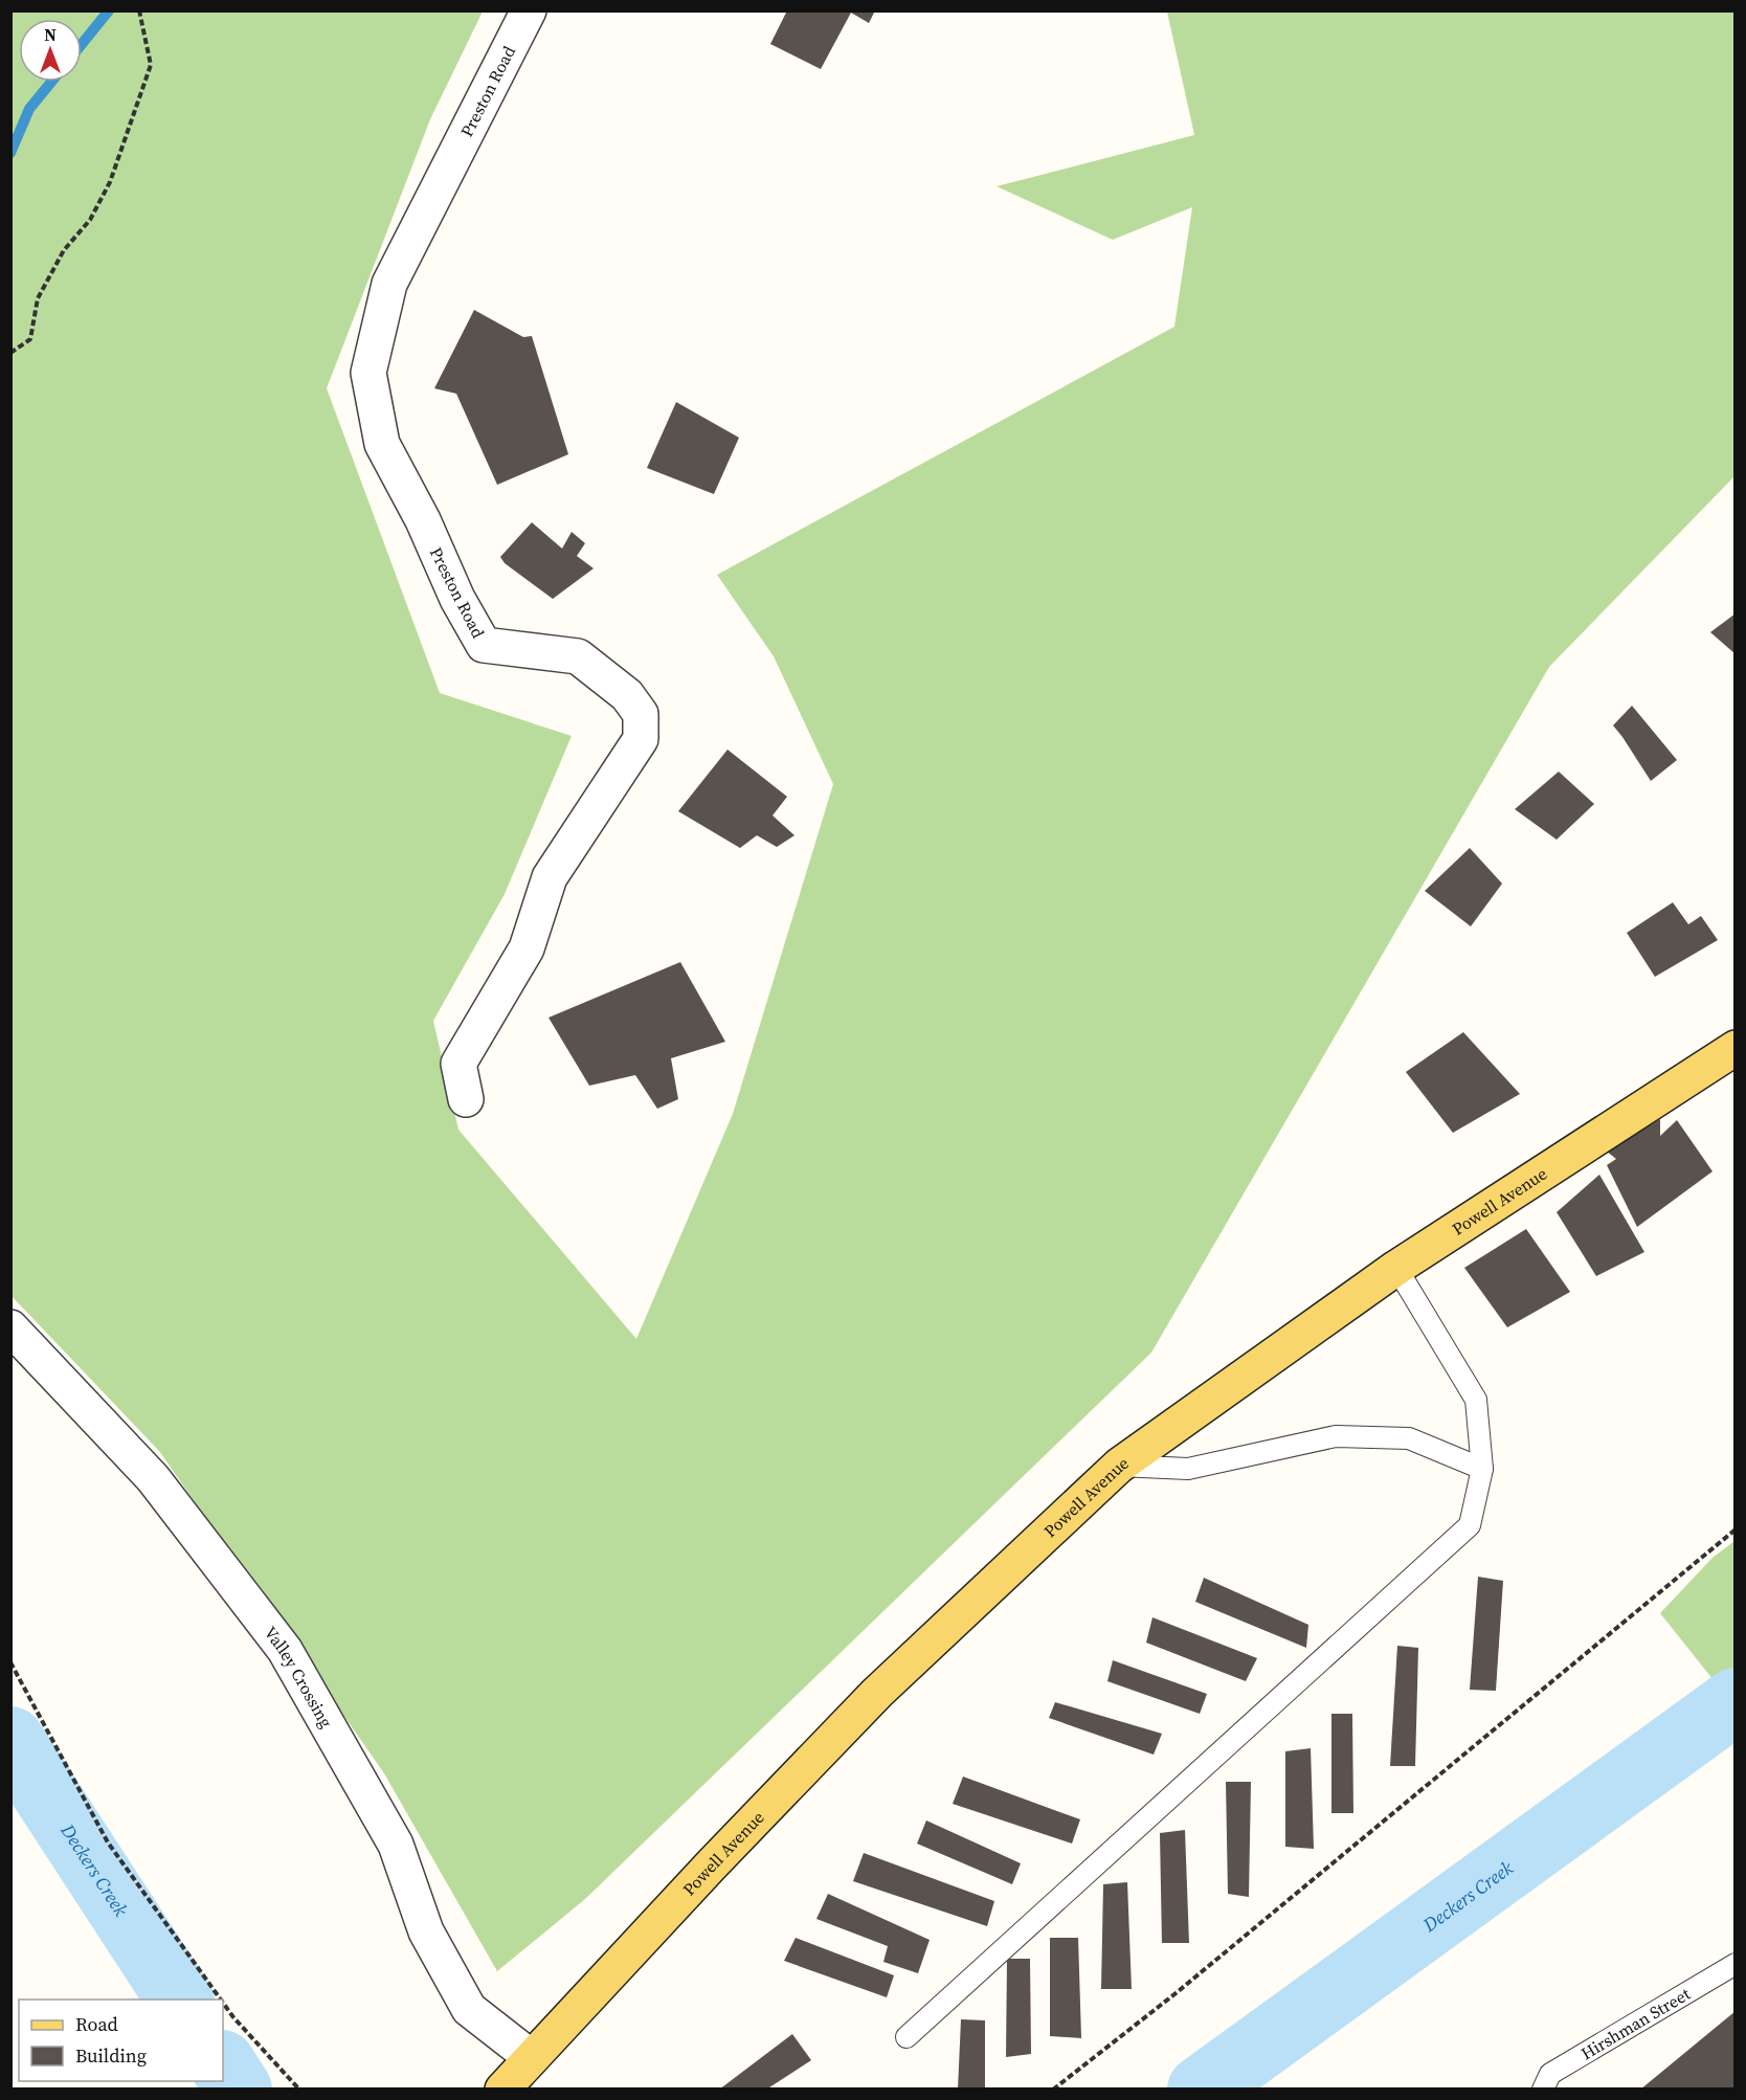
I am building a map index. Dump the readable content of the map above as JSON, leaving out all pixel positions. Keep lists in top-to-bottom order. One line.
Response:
{"streets":{"main road":["Powell Avenue"],"street":["Preston Road","Valley Crossing"],"lane":["Hirshman Street"]},"crossings":[["Powell Avenue","Valley Crossing"]],"water":["Deckers Creek"],"legend":["Road","Building"],"north":"top"}
